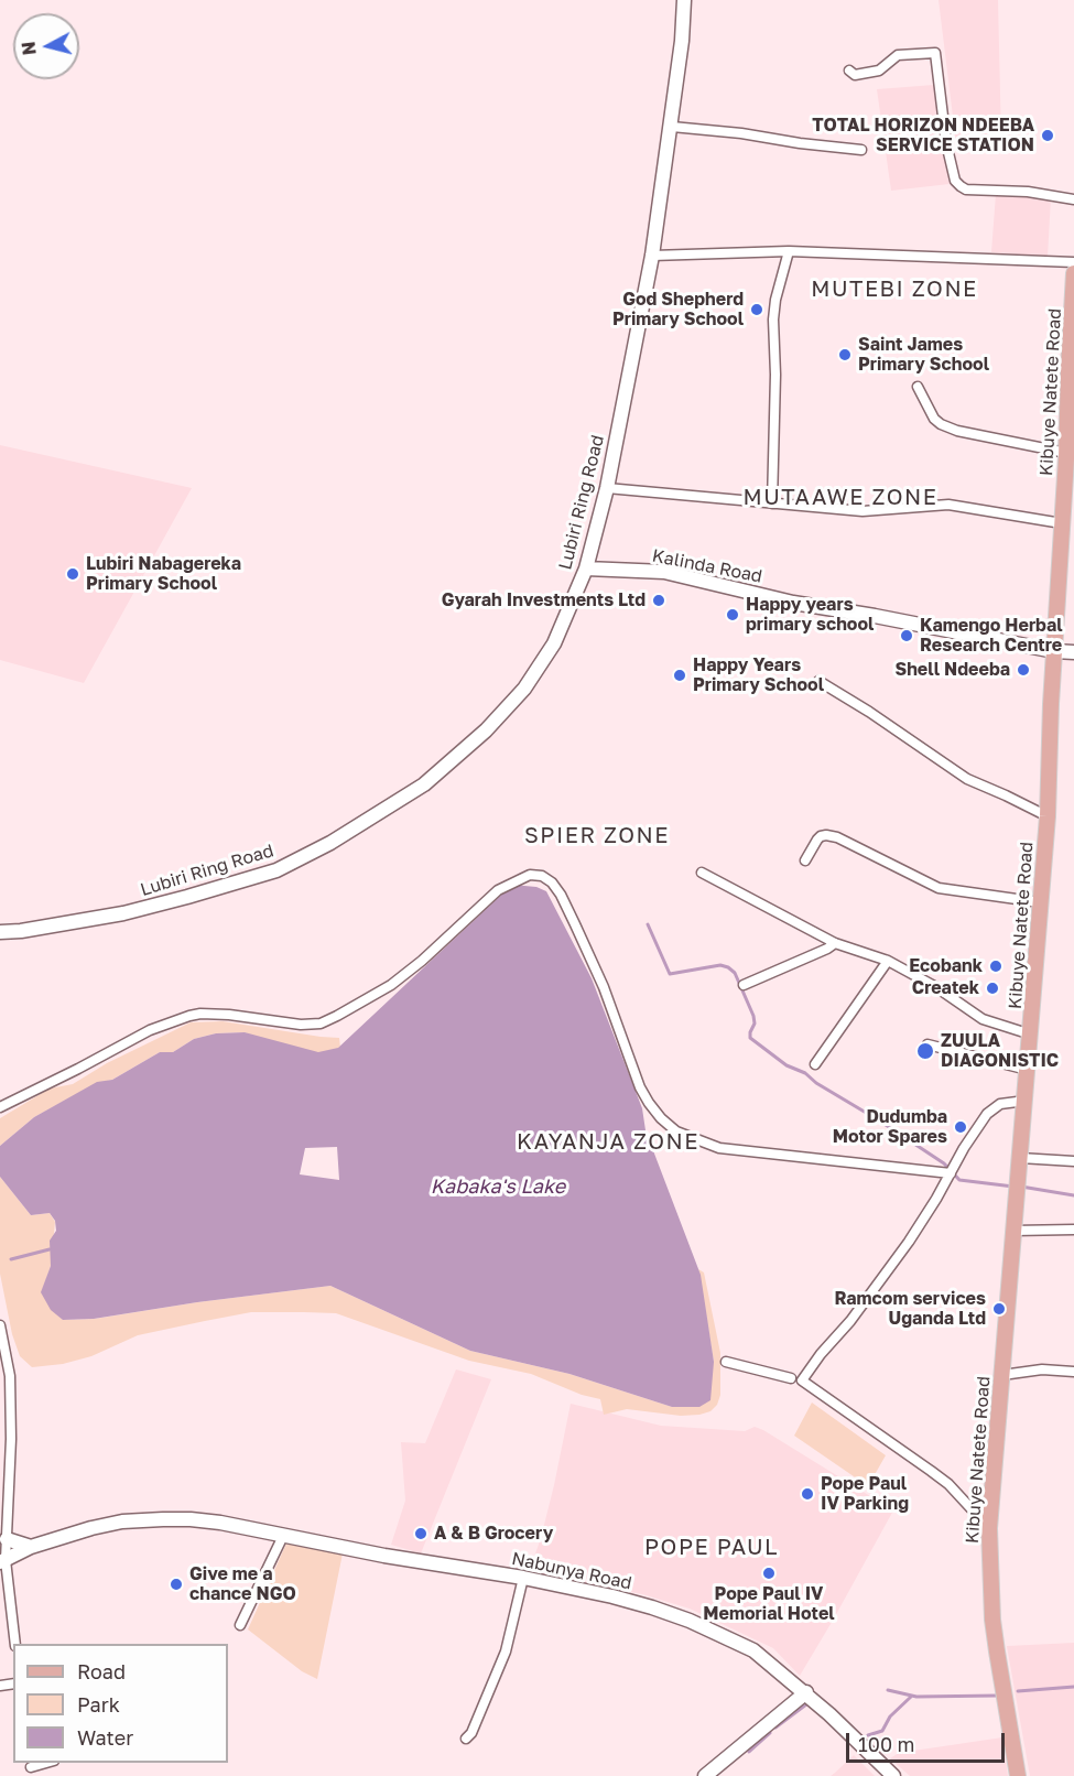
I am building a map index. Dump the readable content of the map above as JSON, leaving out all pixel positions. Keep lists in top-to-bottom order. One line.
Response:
{"streets":{"main road":["Kibuye Natete Road","Lubiri Ring Road","Kalinda Road","Nabunya Road"]},"crossings":[["Kibuye Natete Road","Kalinda Road"],["Lubiri Ring Road","Kalinda Road"]],"districts":["MUTEBI ZONE","MUTAAWE ZONE","SPIER ZONE","KAYANJA ZONE","POPE PAUL"],"water":["Kabaka's Lake"],"places":["TOTAL HORIZON NDEEBA SERVICE STATION","God Shepherd Primary School","Saint James Primary School","Lubiri Nabagereka Primary School","Gyarah Investments Ltd","Happy years primary school","Kamengo Herbal Research Centre","Shell Ndeeba","Happy Years Primary School","Ecobank","Createk","ZUULA DIAGONISTIC","Dudumba Motor Spares","Ramcom services Uganda Ltd","Pope Paul IV Parking","A & B Grocery","Pope Paul IV Memorial Hotel","Give me a chance NGO"],"legend":["Road","Park","Water"],"scale_bar":"100 m","north":"left"}
